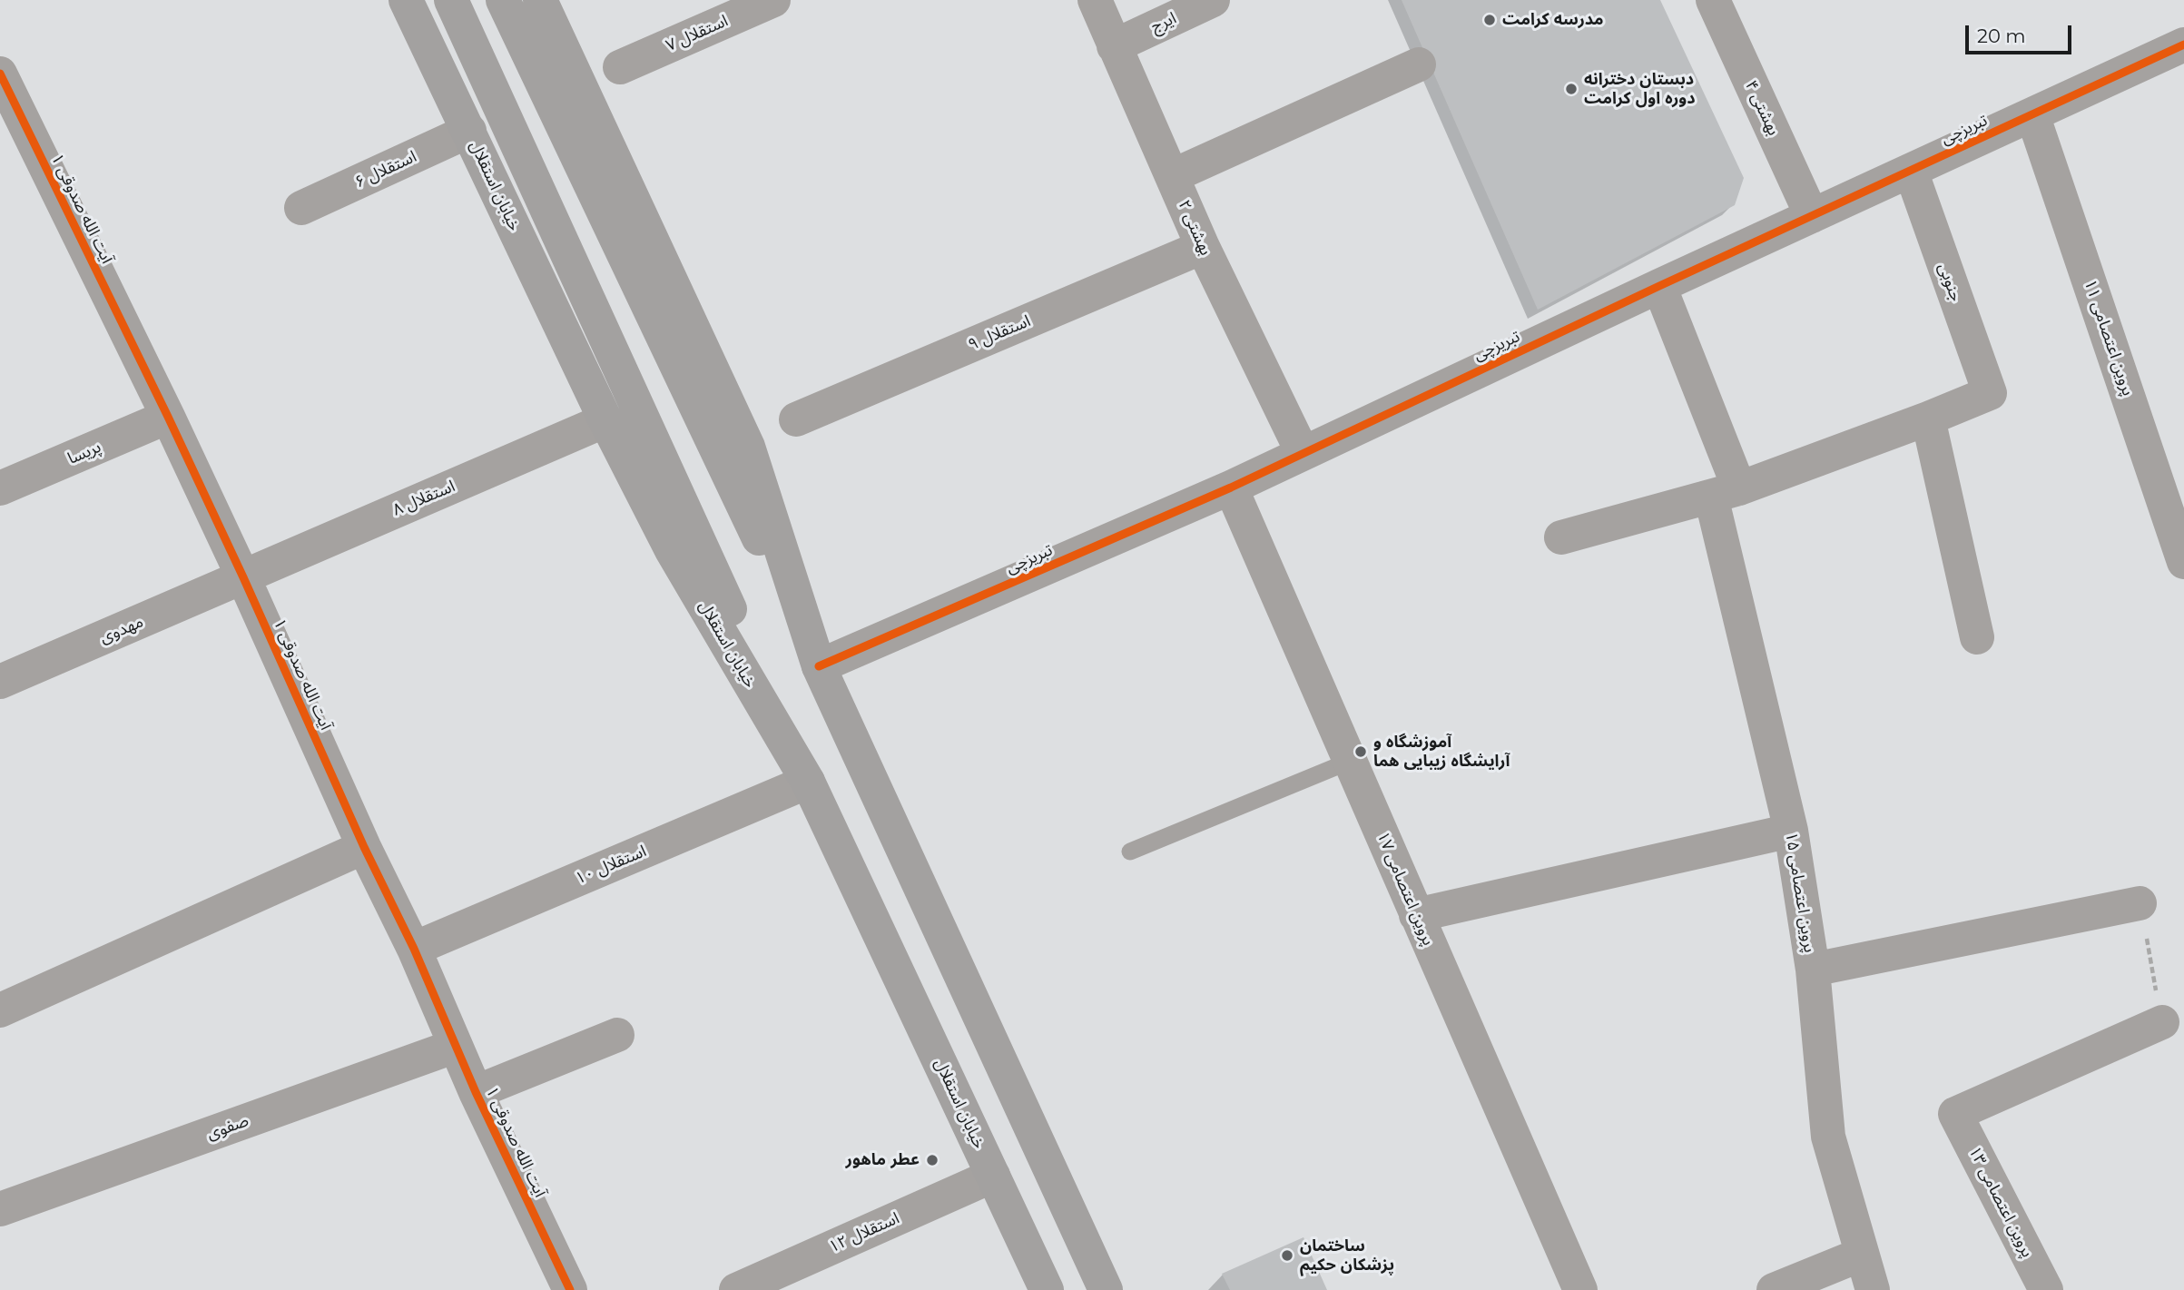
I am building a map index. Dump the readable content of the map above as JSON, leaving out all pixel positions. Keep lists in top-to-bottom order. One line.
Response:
{"streets":{"main road":["خیابان استقلال"],"street":["ایرج","استقلال ۷","بهشتی ۴","تبریزچی","استقلال ۶","آیت الله صدوقی ۱","بهشتی ۲","جنوبی","استقلال ۹","پروین اعتصامی ۱۱","پریسا","استقلال ۸","مهدوی","استقلال ۱۰","پروین اعتصامی ۱۷","پروین اعتصامی ۱۵","صفوی","پروین اعتصامی ۱۳","استقلال ۱۲"]},"crossings":[["ایرج","بهشتی ۲"],["بهشتی ۴","تبریزچی"],["تبریزچی","بهشتی ۲"],["تبریزچی","جنوبی"],["تبریزچی","پروین اعتصامی ۱۱"],["تبریزچی","پروین اعتصامی ۱۷"],["استقلال ۶","خیابان استقلال"],["خیابان استقلال","استقلال ۸"],["خیابان استقلال","استقلال ۱۰"],["خیابان استقلال","استقلال ۱۲"],["آیت الله صدوقی ۱","پریسا"],["آیت الله صدوقی ۱","استقلال ۸"],["آیت الله صدوقی ۱","مهدوی"],["آیت الله صدوقی ۱","استقلال ۱۰"],["آیت الله صدوقی ۱","صفوی"],["بهشتی ۲","استقلال ۹"],["استقلال ۸","مهدوی"]],"places":["مدرسه کرامت","دبستان دخترانه دوره اول کرامت","آموزشگاه و آرایشگاه زیبایی هما","عطر ماهور","ساختمان پزشکان حکیم"],"scale_bar":"20 m"}
